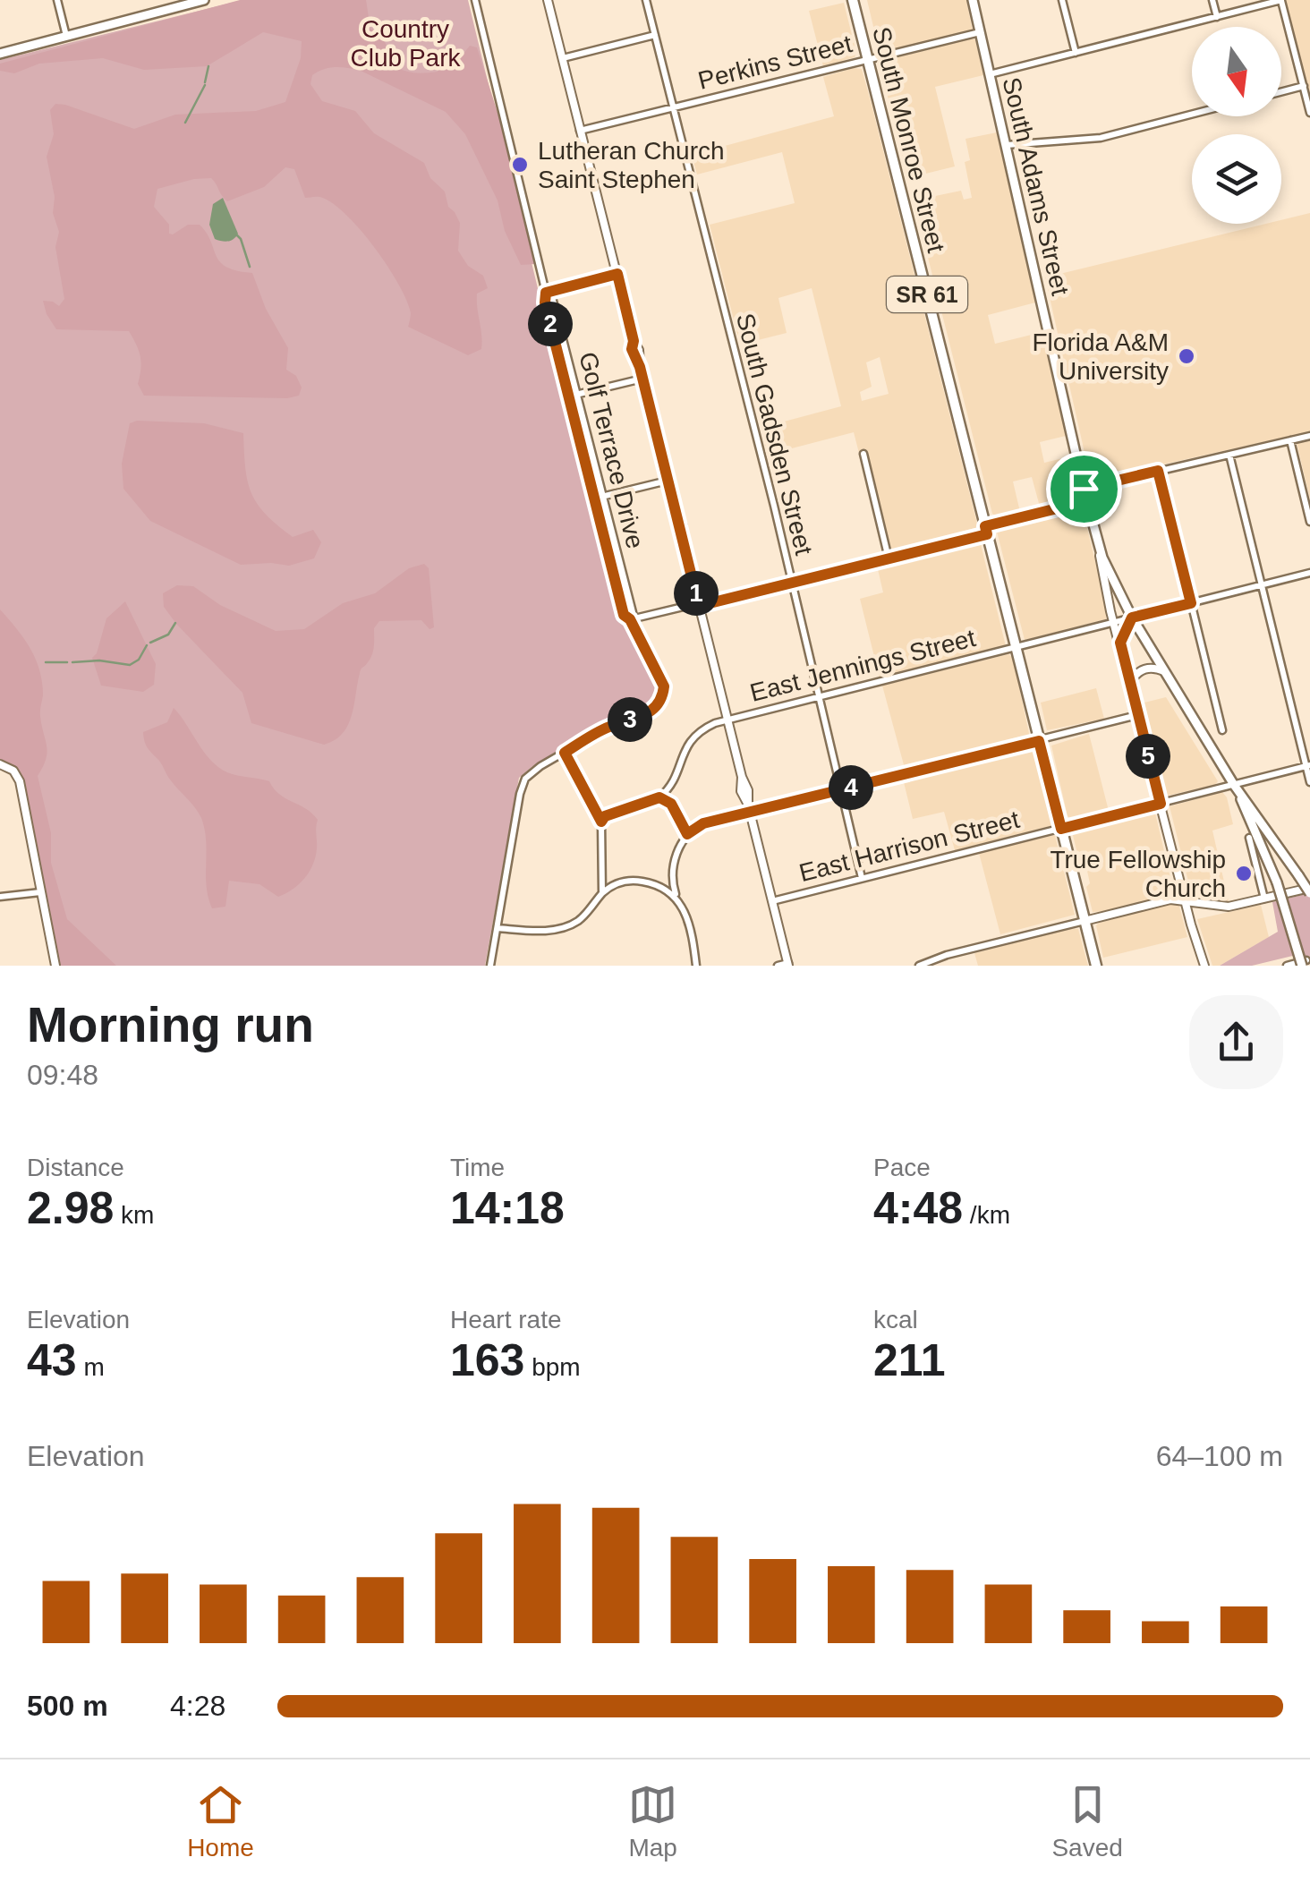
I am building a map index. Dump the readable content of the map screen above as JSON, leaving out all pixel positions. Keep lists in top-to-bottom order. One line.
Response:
{"streets":{"main road":["South Monroe Street","South Adams Street","SR 61"],"street":["Perkins Street","South Gadsden Street","Golf Terrace Drive","East Jennings Street","East Harrison Street"]},"crossings":[["Perkins Street","South Monroe Street"],["Perkins Street","South Adams Street"],["Perkins Street","South Gadsden Street"],["South Monroe Street","East Jennings Street"],["South Monroe Street","East Harrison Street"],["South Adams Street","East Jennings Street"],["South Adams Street","East Harrison Street"],["South Gadsden Street","East Jennings Street"],["South Gadsden Street","East Harrison Street"]],"parks":["Country Club Park"],"places":["Lutheran Church Saint Stephen","Florida A&M University","True Fellowship Church"],"north":"bottom","page":{"pins":["2","1","3","5","4"],"heading":["Morning run","09:48"],"stats":[["Distance","2.98 km"],["Time","14:18"],["Pace","4:48 /km"],["Elevation","43 m"],["Heart rate","163 bpm"],["kcal","211"]],"chart":["Elevation","64–100 m"],"list":[{"name":"500 m","note":"4:28"}],"tabs":["Home","Map","Saved"]}}
